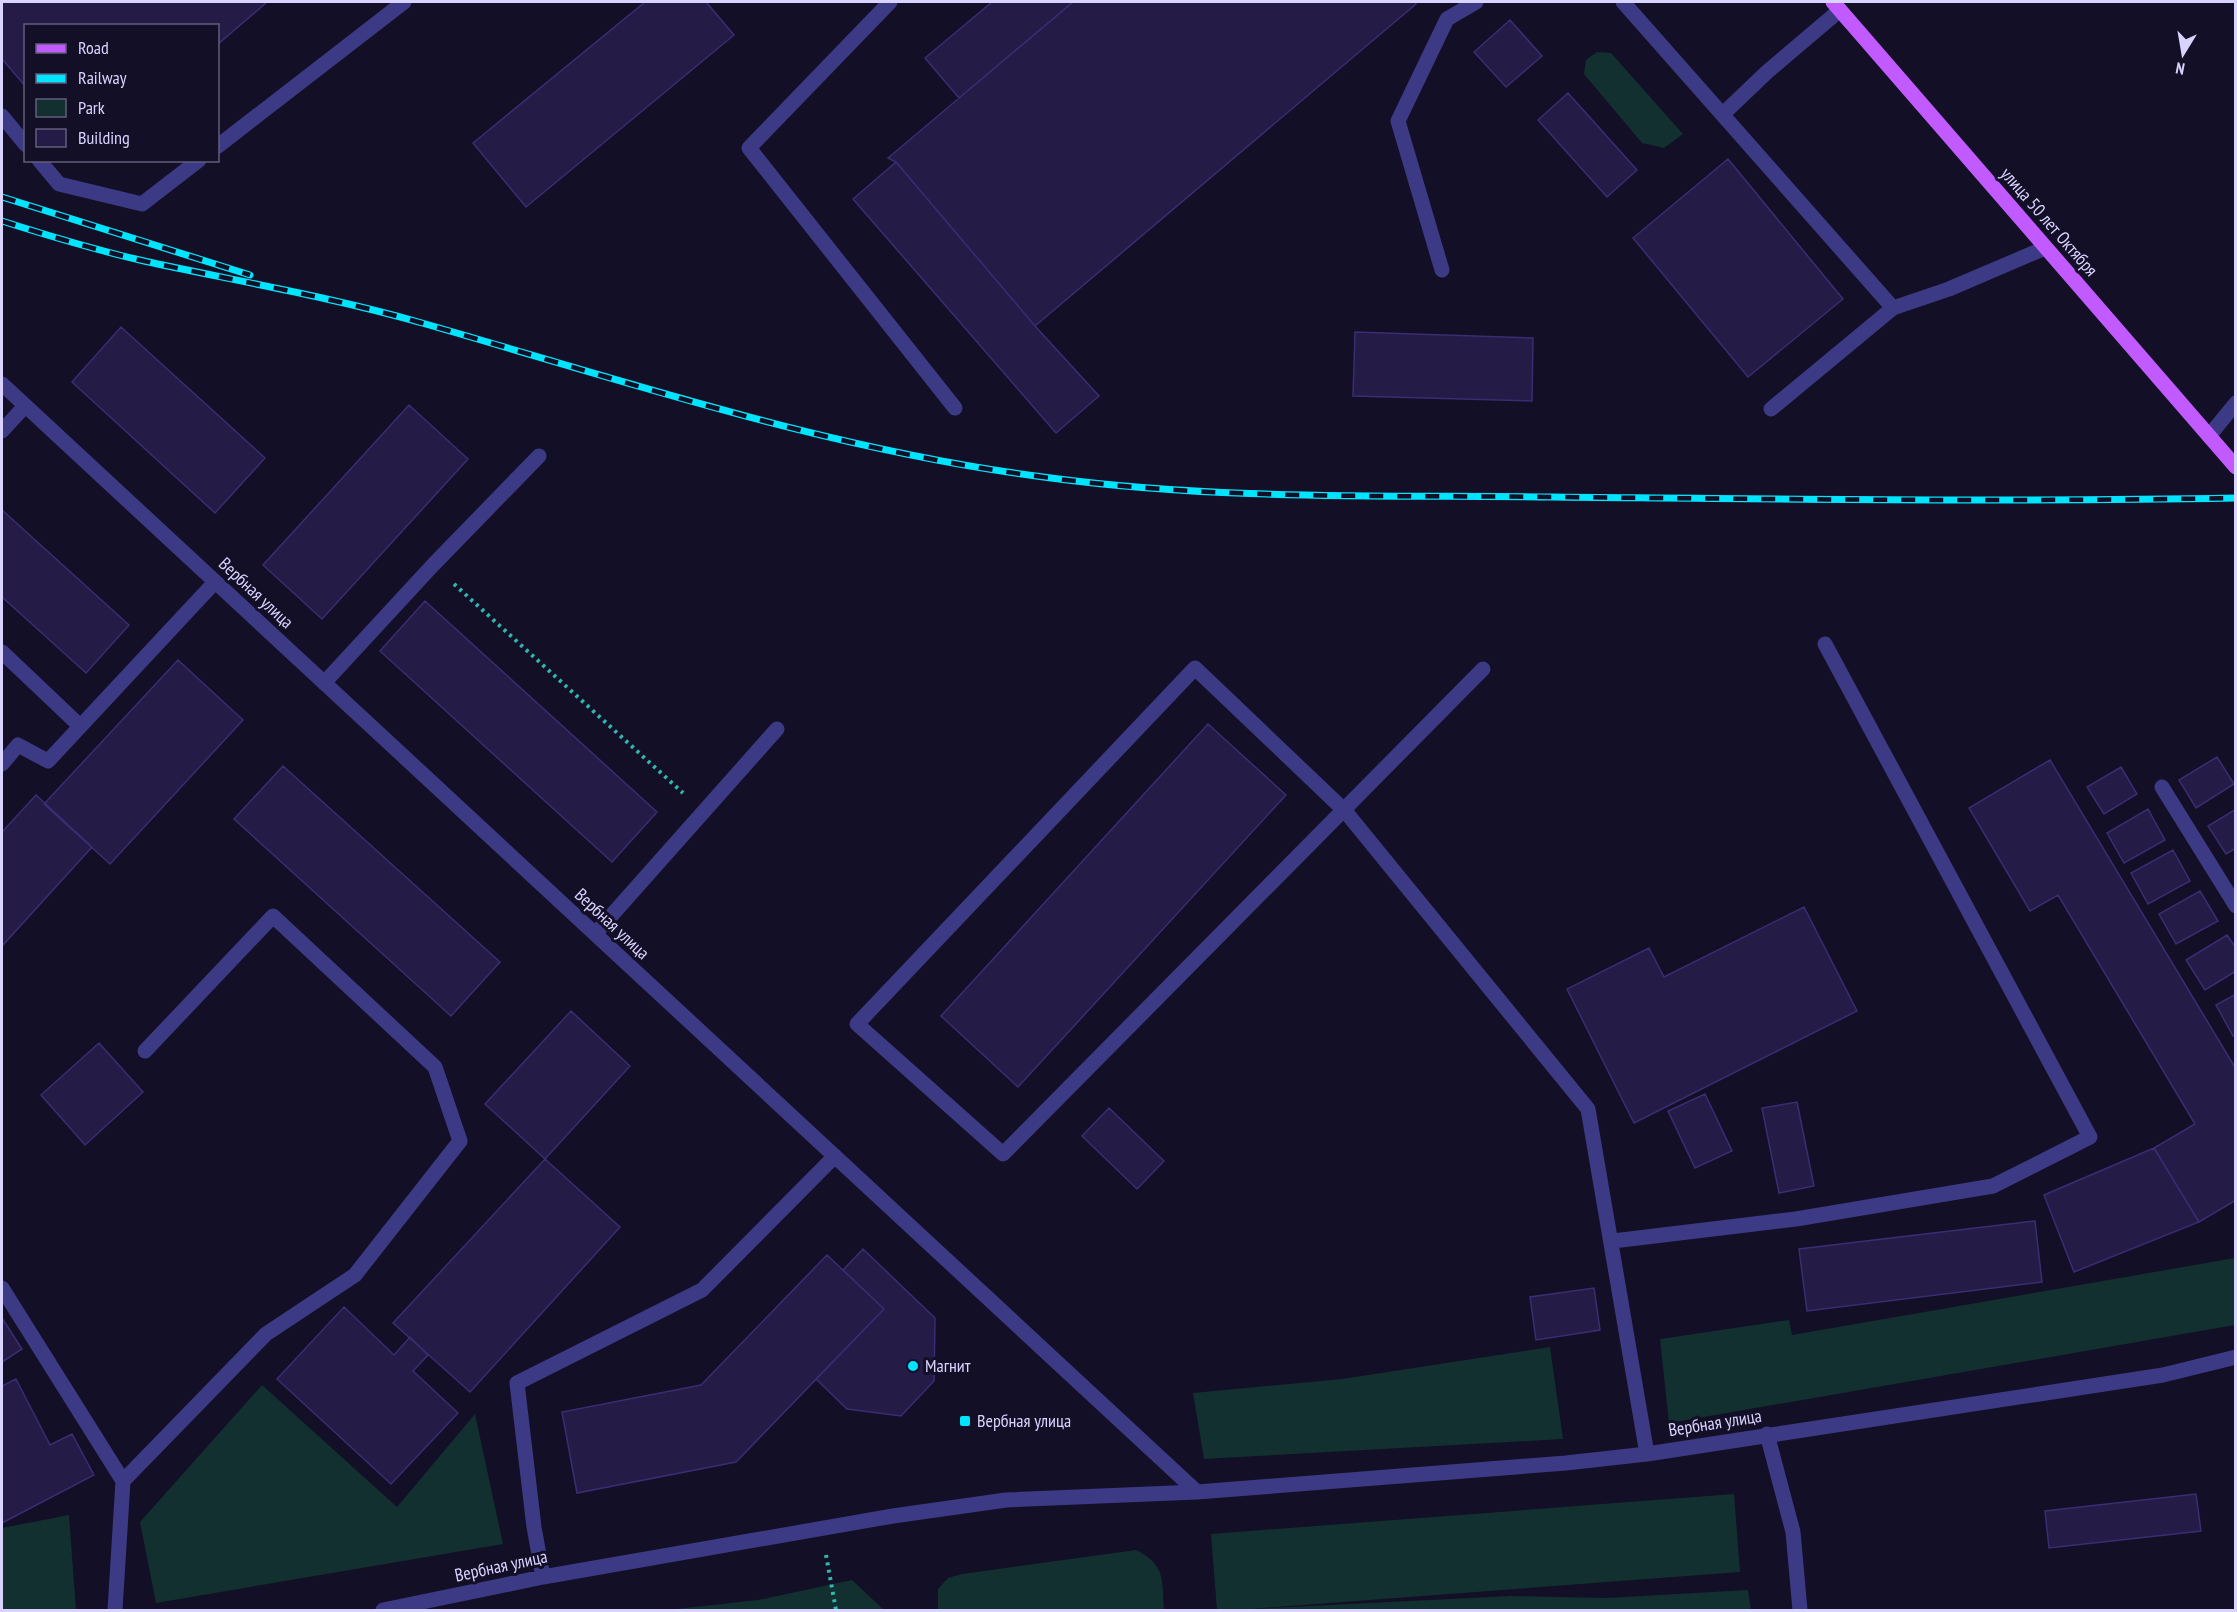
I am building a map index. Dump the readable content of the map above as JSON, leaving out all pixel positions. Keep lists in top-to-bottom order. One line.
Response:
{"streets":{"main road":["улица 50 лет Октября"],"street":["Вербная улица"]},"places":{"other":["Магнит"],"transit":["Вербная улица"]},"legend":["Road","Railway","Park","Building"],"north":"bottom"}
